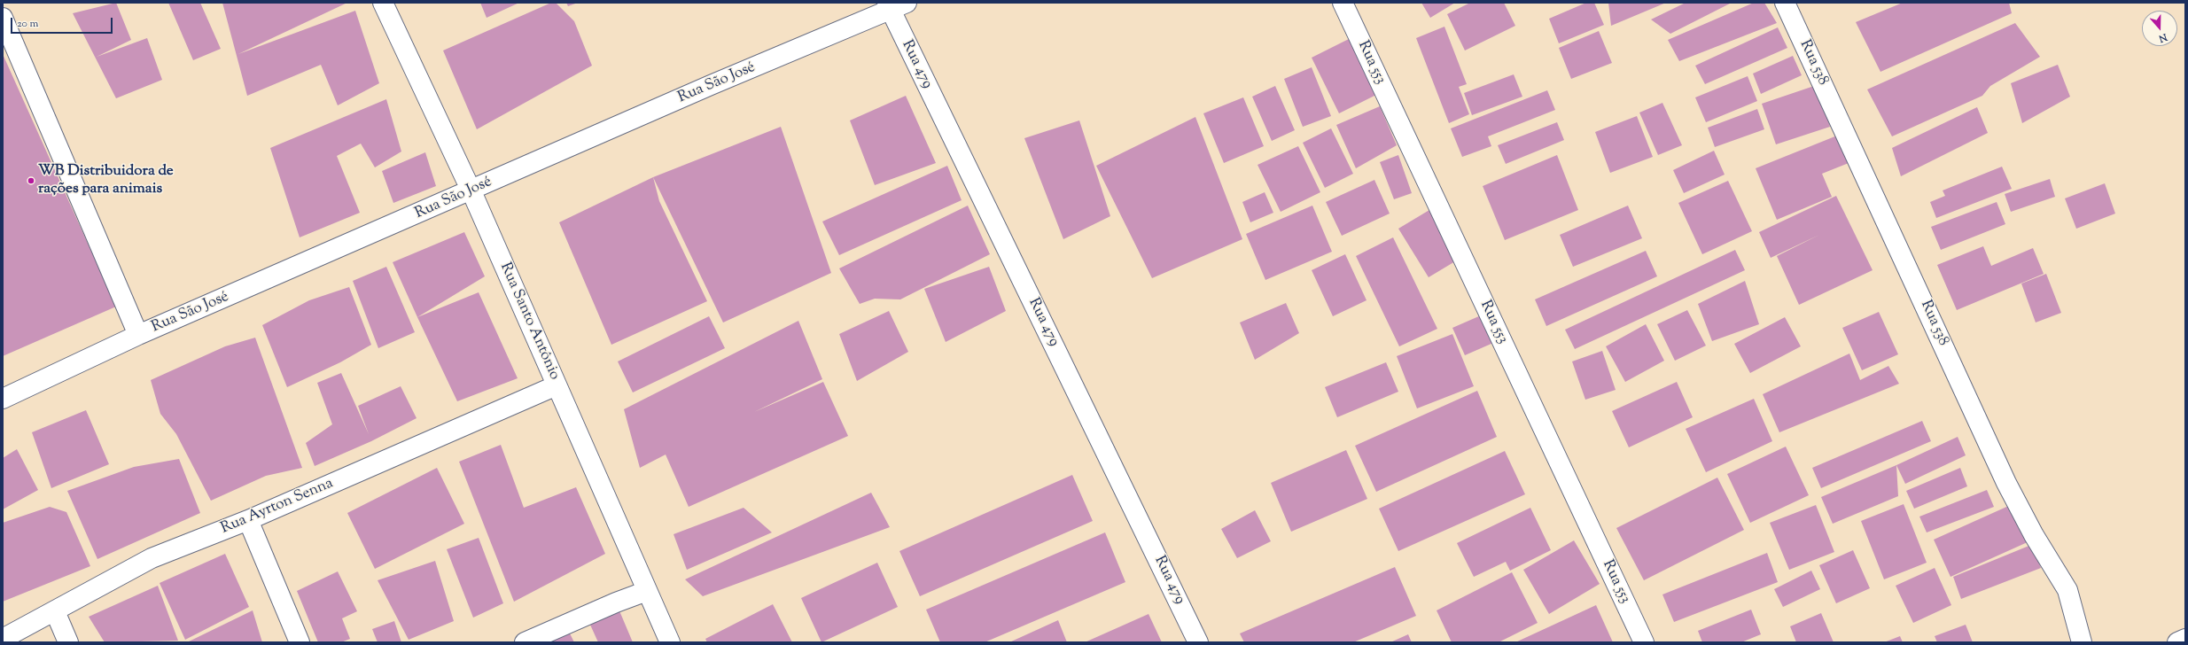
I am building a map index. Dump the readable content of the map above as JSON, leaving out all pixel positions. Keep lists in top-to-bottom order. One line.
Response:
{"streets":{"street":["Rua 553","Rua 538","Rua 479","Rua São José","Rua Santo Antônio","Rua Ayrton Senna"]},"crossings":[["Rua 479","Rua São José"],["Rua São José","Rua Santo Antônio"],["Rua Santo Antônio","Rua Ayrton Senna"]],"places":["WB Distribuidora de rações para animais"],"scale_bar":"20 m","north":"bottom"}
